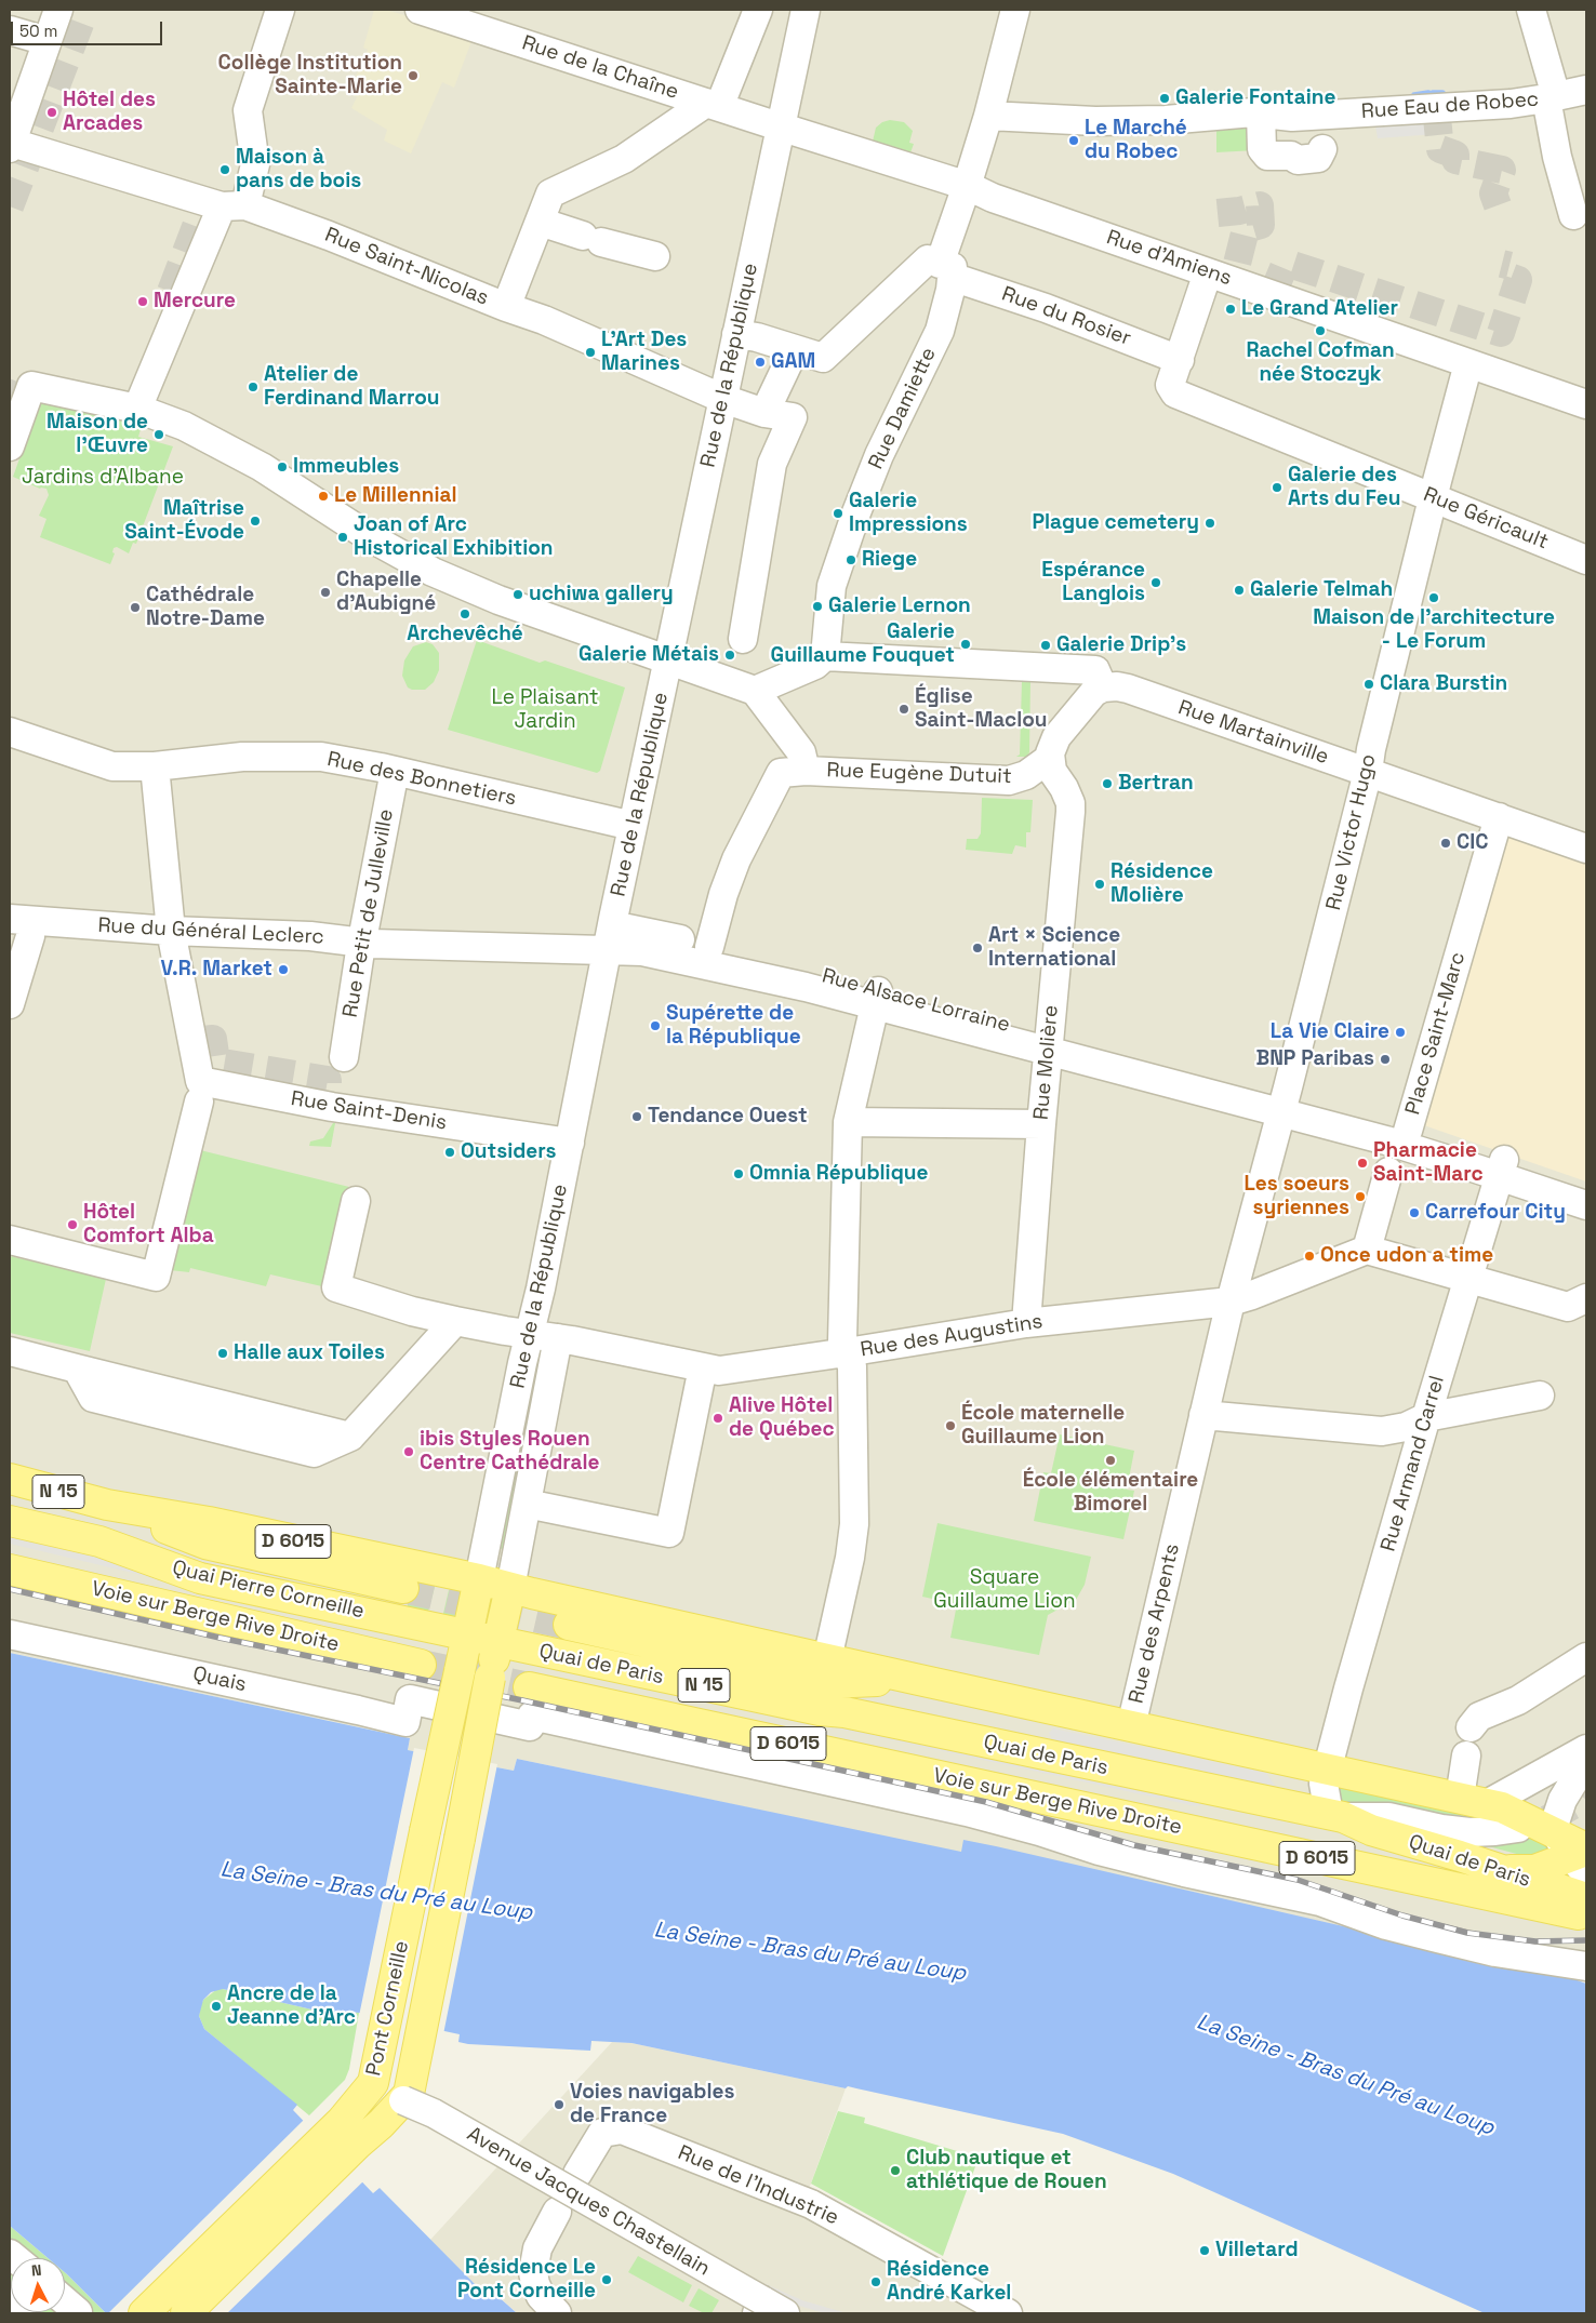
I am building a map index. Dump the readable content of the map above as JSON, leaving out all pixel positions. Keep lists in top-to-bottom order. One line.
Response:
{"streets":{"main road":["N 15","D 6015","Quai Pierre Corneille","Voie sur Berge Rive Droite","Quai de Paris","Pont Corneille"],"street":["Rue de la Chaîne","Rue Eau de Robec","Rue d'Amiens","Rue Saint-Nicolas","Rue du Rosier","Rue de la République","Rue Damiette","Rue Géricault","Rue Martainville","Rue Eugène Dutuit","Rue des Bonnetiers","Rue Victor Hugo","Rue Petit de Julleville","Rue du Général Leclerc","Rue Alsace Lorraine","Place Saint-Marc","Rue Molière","Rue Saint-Denis","Rue des Augustins","Rue Armand Carrel","Rue des Arpents","Quais","Rue de l'Industrie","Avenue Jacques Chastellain"]},"crossings":[["Rue de la Chaîne","Rue d'Amiens"],["Rue de la Chaîne","Rue de la République"],["Rue Eau de Robec","Rue Damiette"],["Rue d'Amiens","Rue de la République"],["Rue d'Amiens","Rue Damiette"],["Rue d'Amiens","Rue Victor Hugo"],["Rue Saint-Nicolas","Rue de la République"],["Rue du Rosier","Rue Damiette"],["Rue du Rosier","Rue Géricault"],["Rue de la République","Rue des Bonnetiers"],["Rue de la République","Rue du Général Leclerc"],["Rue de la République","Rue Alsace Lorraine"],["Rue de la République","Rue Saint-Denis"],["Rue de la République","Rue des Augustins"],["Rue de la République","D 6015"],["Rue de la République","Pont Corneille"],["Rue Géricault","Rue Victor Hugo"],["Rue Martainville","Rue Victor Hugo"],["Rue Martainville","Place Saint-Marc"],["Rue Eugène Dutuit","Rue Molière"],["Rue des Bonnetiers","Rue Petit de Julleville"],["Rue Victor Hugo","Rue Alsace Lorraine"],["Rue Victor Hugo","Rue des Augustins"],["Rue Victor Hugo","Rue des Arpents"],["Rue Petit de Julleville","Rue du Général Leclerc"],["Rue du Général Leclerc","Rue Alsace Lorraine"],["Rue Alsace Lorraine","Place Saint-Marc"],["Rue Alsace Lorraine","Rue Molière"],["Place Saint-Marc","Rue Armand Carrel"],["Rue Molière","Rue des Augustins"],["Rue des Augustins","Rue des Arpents"],["Rue Armand Carrel","D 6015"],["Rue Armand Carrel","Quai de Paris"],["N 15","D 6015"],["D 6015","Quai Pierre Corneille"],["D 6015","Rue des Arpents"],["D 6015","Quai de Paris"],["D 6015","Pont Corneille"],["Quai Pierre Corneille","Quai de Paris"],["Quai Pierre Corneille","Pont Corneille"],["Quai de Paris","Pont Corneille"],["Pont Corneille","Avenue Jacques Chastellain"]],"water":["La Seine - Bras du Pré au Loup"],"parks":["Jardins d'Albane","Le Plaisant Jardin","Square Guillaume Lion"],"places":["Collège Institution Sainte-Marie","Galerie Fontaine","Hôtel des Arcades","Le Marché du Robec","Maison à pans de bois","Mercure","Le Grand Atelier","Rachel Cofman née Stoczyk","L'Art Des Marines","GAM","Atelier de Ferdinand Marrou","Maison de l'Œuvre","Immeubles","Galerie des Arts du Feu","Le Millennial","Galerie Impressions","Maîtrise Saint-Évode","Plague cemetery","Joan of Arc Historical Exhibition","Riege","Espérance Langlois","Galerie Telmah","Chapelle d'Aubigné","uchiwa gallery","Maison de l'architecture - Le Forum","Galerie Lernon","Cathédrale Notre-Dame","Archevêché","Galerie Guillaume Fouquet","Galerie Drip's","Galerie Métais","Clara Burstin","Église Saint-Maclou","Bertran","CIC","Résidence Molière","Art × Science International","V.R. Market","Supérette de la République","La Vie Claire","BNP Paribas","Tendance Ouest","Outsiders","Pharmacie Saint-Marc","Omnia République","Les soeurs syriennes","Carrefour City","Hôtel Comfort Alba","Once udon a time","Halle aux Toiles","Alive Hôtel de Québec","École maternelle Guillaume Lion","ibis Styles Rouen Centre Cathédrale","École élémentaire Bimorel","Ancre de la Jeanne d'Arc","Voies navigables de France","Club nautique et athlétique de Rouen","Villetard","Résidence Le Pont Corneille","Résidence André Karkel"],"scale_bar":"50 m","north":"top"}
